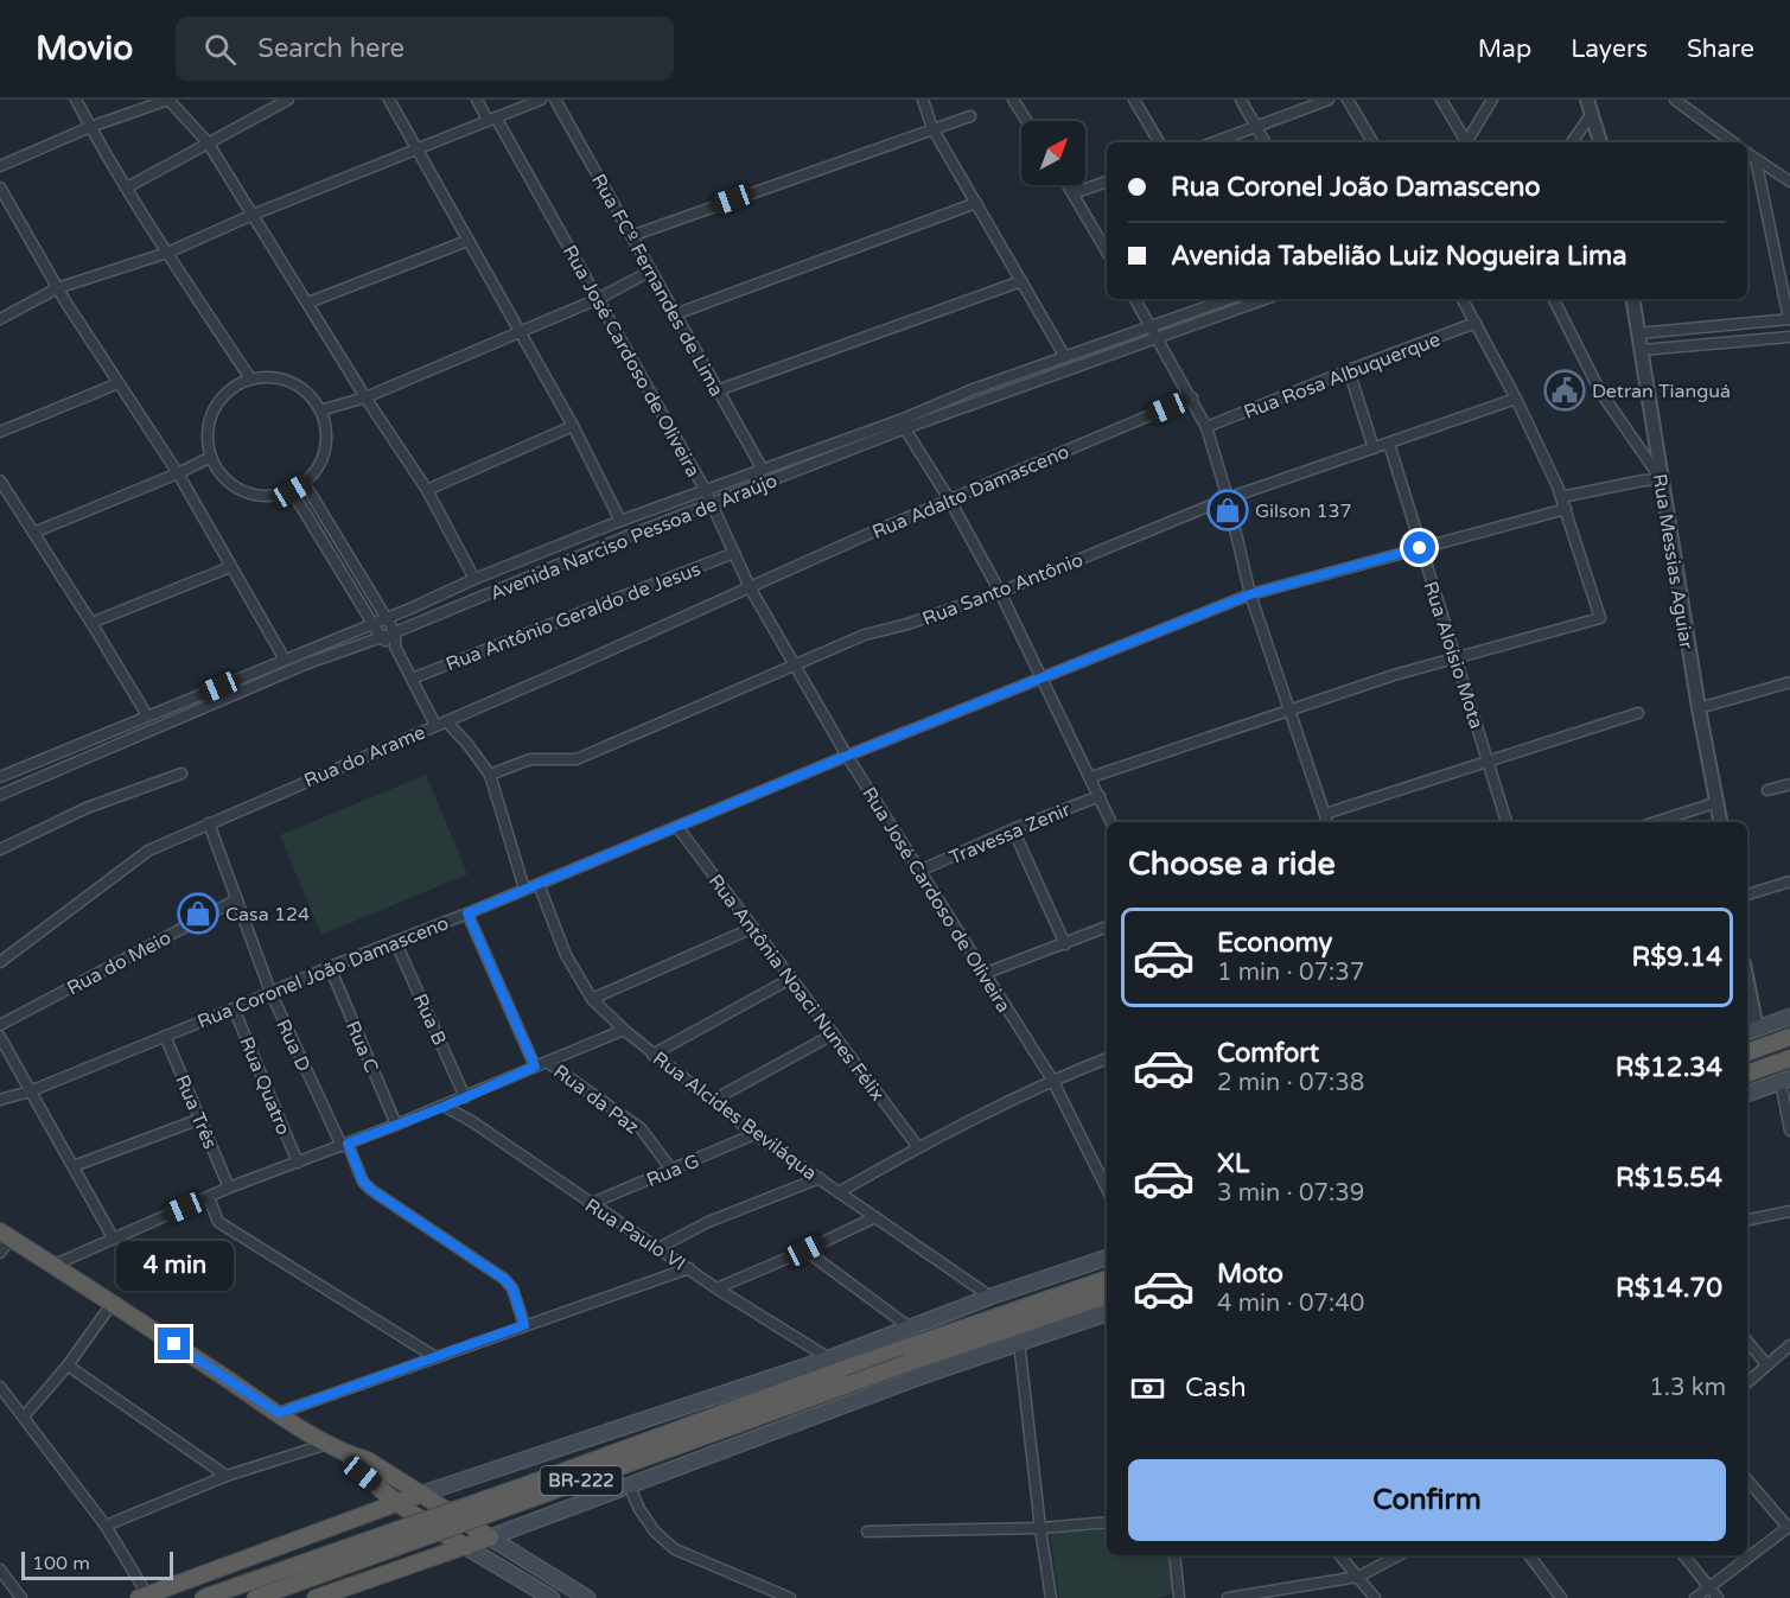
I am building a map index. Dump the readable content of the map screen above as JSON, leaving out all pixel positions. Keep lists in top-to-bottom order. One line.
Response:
{"streets":{"highway":["BR-222"],"street":["Rua FCº Fernandes de Lima","Rua José Cardoso de Oliveira","Rua Rosa Albuquerque","Rua Adalto Damasceno","Avenida Narciso Pessoa de Araújo","Rua Messias Aguiar","Rua Santo Antônio","Rua Antônio Geraldo de Jesus","Rua Aloísio Mota","Rua do Arame","Travessa Zenir","Rua do Meio","Rua Coronel João Damasceno","Rua Antônia Noaci Nunes Félix","Rua B","Rua D","Rua C","Rua Quatro","Rua da Paz","Rua Três","Rua Alcides Beviláqua","Rua G","Rua Paulo VI"]},"crossings":[["Rua FCº Fernandes de Lima","Avenida Narciso Pessoa de Araújo"],["Rua José Cardoso de Oliveira","Rua Adalto Damasceno"],["Rua José Cardoso de Oliveira","Avenida Narciso Pessoa de Araújo"],["Rua José Cardoso de Oliveira","Rua Santo Antônio"],["Rua José Cardoso de Oliveira","Rua Antônio Geraldo de Jesus"],["Rua José Cardoso de Oliveira","Rua do Arame"],["Rua José Cardoso de Oliveira","Travessa Zenir"],["Rua José Cardoso de Oliveira","Rua Coronel João Damasceno"],["Rua Adalto Damasceno","Rua do Arame"],["Rua Santo Antônio","Rua Aloísio Mota"],["Rua Aloísio Mota","Rua Coronel João Damasceno"],["Rua do Arame","Rua D"],["Rua do Meio","Rua D"],["Rua Coronel João Damasceno","Rua Antônia Noaci Nunes Félix"],["Rua Coronel João Damasceno","Rua B"],["Rua Coronel João Damasceno","Rua D"],["Rua Coronel João Damasceno","Rua C"],["Rua Coronel João Damasceno","Rua Quatro"],["Rua Coronel João Damasceno","Rua Três"],["Rua Coronel João Damasceno","Rua Alcides Beviláqua"],["Rua da Paz","Rua G"],["Rua Alcides Beviláqua","Rua G"],["Rua G","Rua Paulo VI"],["Rua Paulo VI","BR-222"]],"places":{"public building":["Detran Tianguá"],"shop":["Gilson 137","Casa 124"]},"scale_bar":"100 m","north":"top right","page":{"header":"Movio","search":"Search here","nav":["Map","Layers","Share"],"banner":["Rua Coronel João Damasceno","Avenida Tabelião Luiz Nogueira Lima"],"heading":"Choose a ride","list":[{"name":"Economy","note":"1 min · 07:37","value":"R$9.14"},{"name":"Comfort","note":"2 min · 07:38","value":"R$12.34"},{"name":"XL","note":"3 min · 07:39","value":"R$15.54"},{"name":"Moto","note":"4 min · 07:40","value":"R$14.70"}],"bubble":"4 min","pay":["Cash","1.3 km"],"buttons":"Confirm","scale":"100 m"}}
